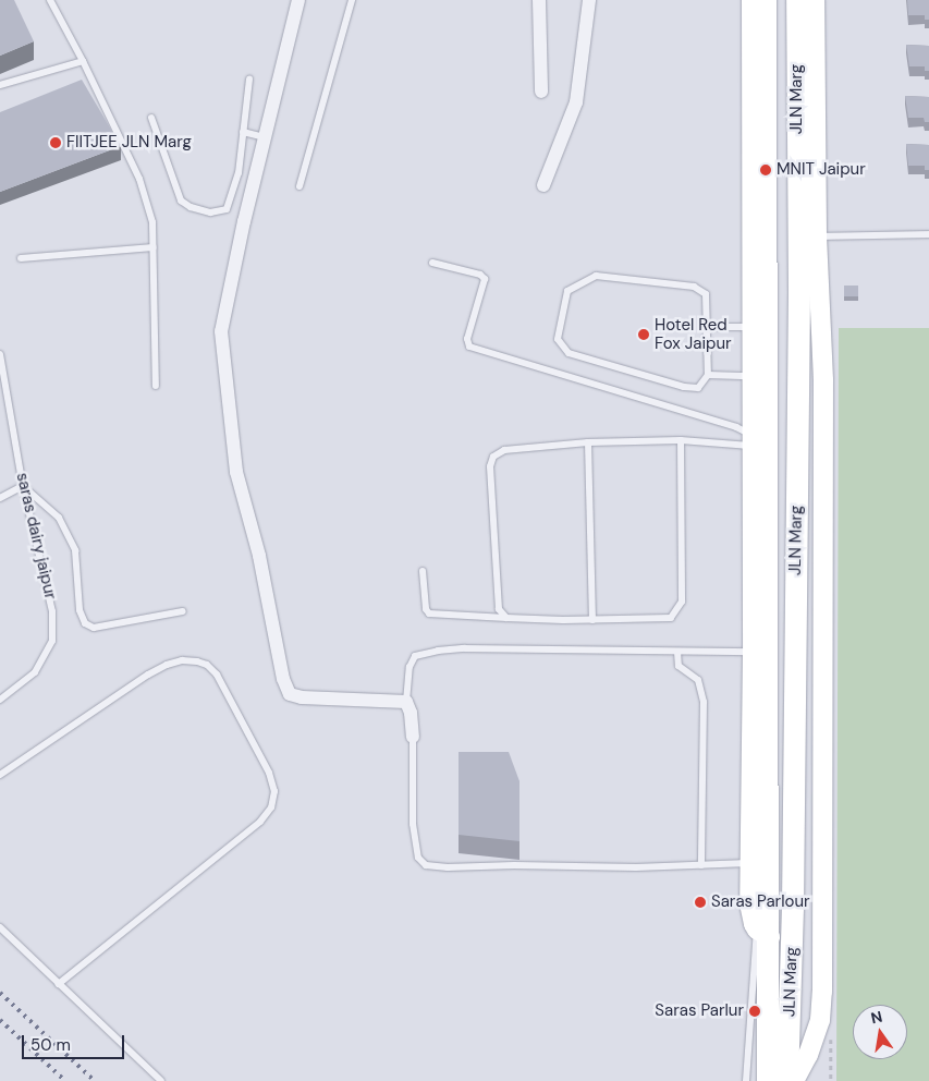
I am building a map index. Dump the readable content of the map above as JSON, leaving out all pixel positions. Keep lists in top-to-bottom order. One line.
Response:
{"streets":{"main road":["JLN Marg"],"lane":["saras dairy jaipur"]},"places":["FIITJEE JLN Marg","MNIT Jaipur","Hotel Red Fox Jaipur","Saras Parlour","Saras Parlur"],"scale_bar":"50 m","north":"top"}
